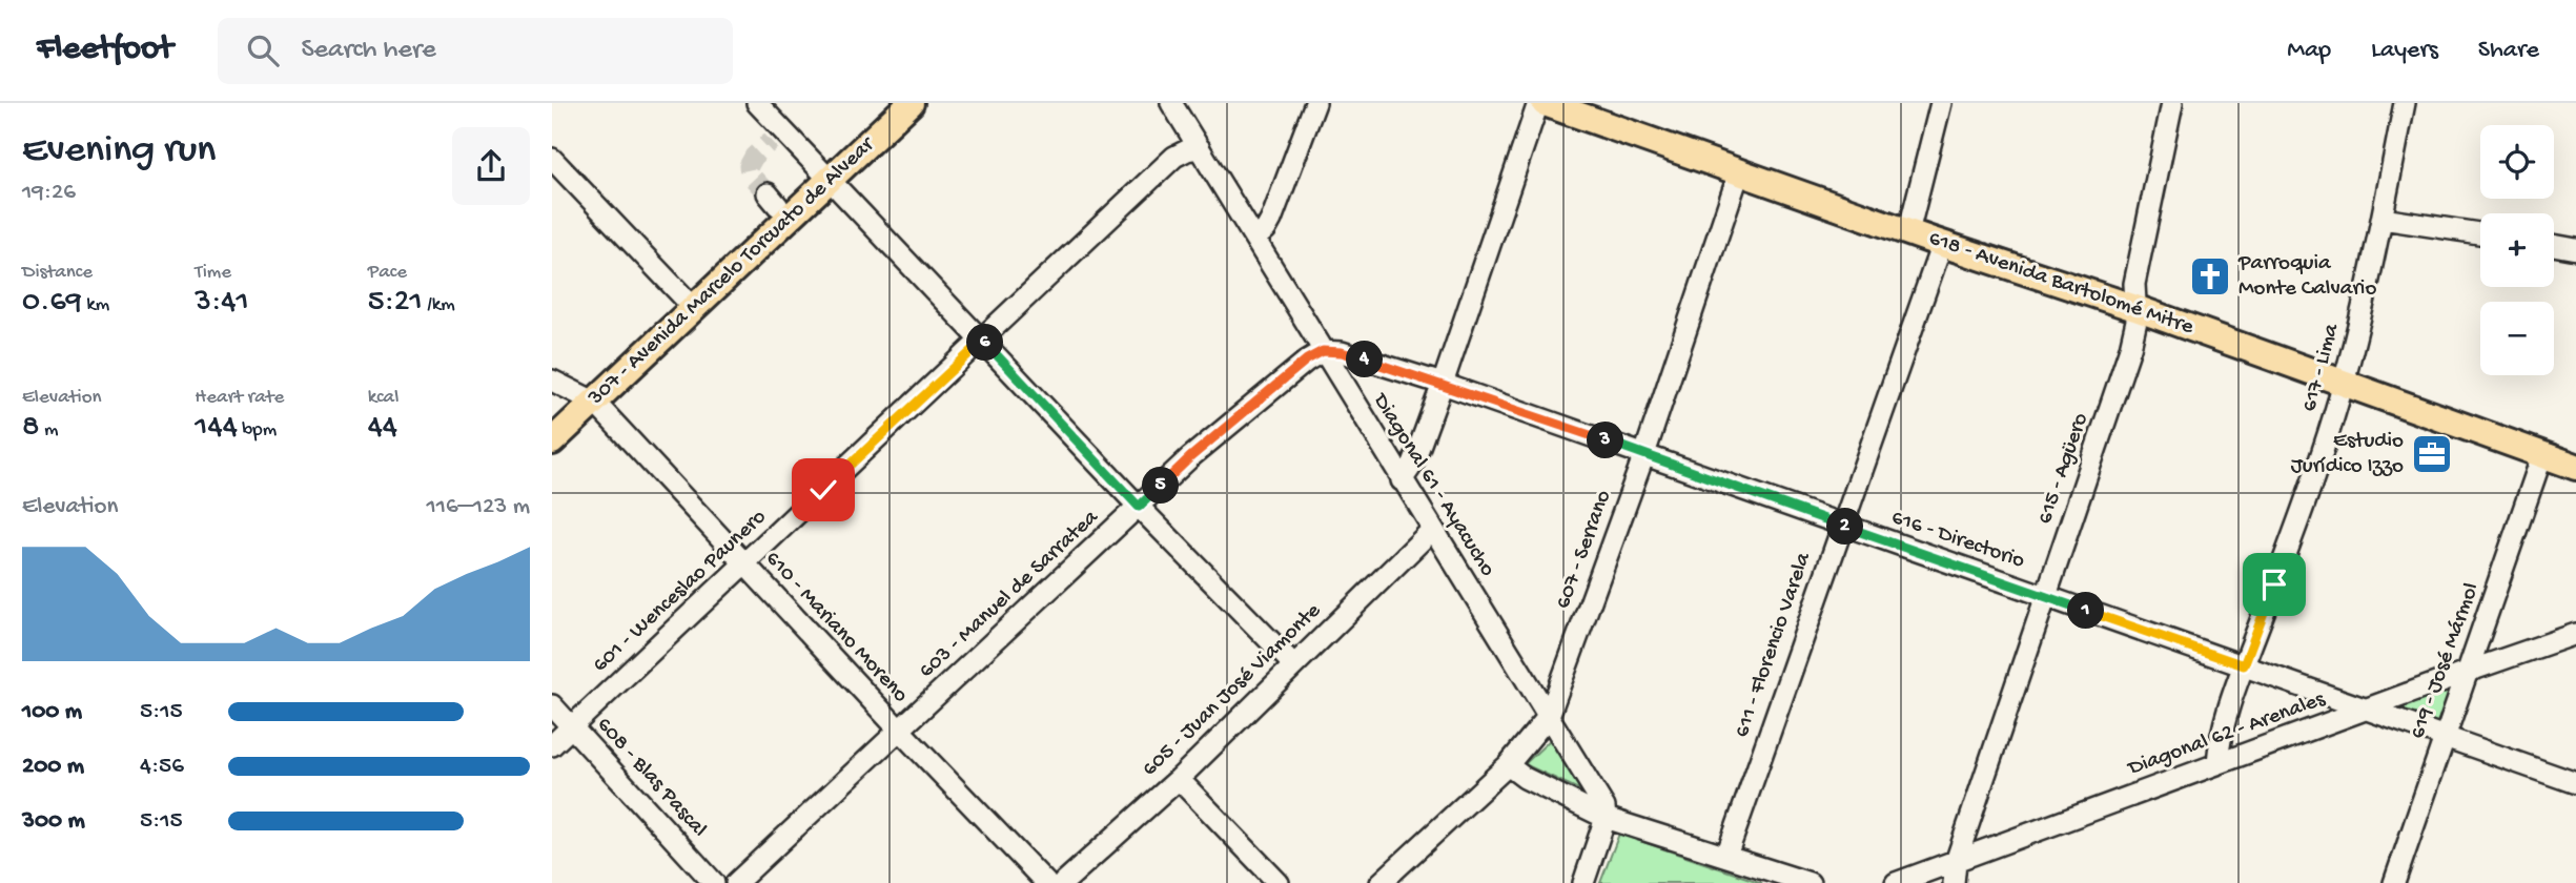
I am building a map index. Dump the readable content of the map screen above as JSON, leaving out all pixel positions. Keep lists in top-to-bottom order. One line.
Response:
{"streets":{"main road":["307 - Avenida Marcelo Torcuato de Alvear","618 - Avenida Bartolomé Mitre"],"street":["617 - Lima","615 - Agüero","Diagonal 61 - Ayacucho","616 - Directorio","607 - Serrano","601 - Wenceslao Paunero","603 - Manuel de Sarratea","610 - Mariano Moreno","611 - Florencio Varela","619 - José Mármol","605 - Juan José Viamonte","Diagonal 62 - Arenales","608 - Blas Pascal"]},"crossings":[["307 - Avenida Marcelo Torcuato de Alvear","610 - Mariano Moreno"],["618 - Avenida Bartolomé Mitre","617 - Lima"],["618 - Avenida Bartolomé Mitre","615 - Agüero"],["618 - Avenida Bartolomé Mitre","607 - Serrano"],["618 - Avenida Bartolomé Mitre","611 - Florencio Varela"],["618 - Avenida Bartolomé Mitre","619 - José Mármol"],["617 - Lima","616 - Directorio"],["617 - Lima","Diagonal 62 - Arenales"],["615 - Agüero","616 - Directorio"],["615 - Agüero","Diagonal 62 - Arenales"],["Diagonal 61 - Ayacucho","616 - Directorio"],["Diagonal 61 - Ayacucho","607 - Serrano"],["Diagonal 61 - Ayacucho","601 - Wenceslao Paunero"],["Diagonal 61 - Ayacucho","603 - Manuel de Sarratea"],["Diagonal 61 - Ayacucho","605 - Juan José Viamonte"],["616 - Directorio","607 - Serrano"],["616 - Directorio","603 - Manuel de Sarratea"],["616 - Directorio","611 - Florencio Varela"],["616 - Directorio","619 - José Mármol"],["616 - Directorio","Diagonal 62 - Arenales"],["601 - Wenceslao Paunero","610 - Mariano Moreno"],["601 - Wenceslao Paunero","608 - Blas Pascal"],["603 - Manuel de Sarratea","610 - Mariano Moreno"],["619 - José Mármol","Diagonal 62 - Arenales"]],"places":{"church":["Parroquia Monte Calvario"],"office":["Estudio Jurídico Izzo"]},"page":{"header":"Fleetfoot","search":"Search here","nav":["Map","Layers","Share"],"heading":["Evening run","19:26"],"map_buttons":["+","−"],"stats":[["Distance","0.69 km"],["Time","3:41"],["Pace","5:21 /km"],["Elevation","8 m"],["Heart rate","144 bpm"],["kcal","44"]],"pins":["6","4","3","5","2","1"],"chart":["Elevation","116–123 m"],"list":[{"name":"100 m","note":"5:15"},{"name":"200 m","note":"4:56"},{"name":"300 m","note":"5:15"}]}}
